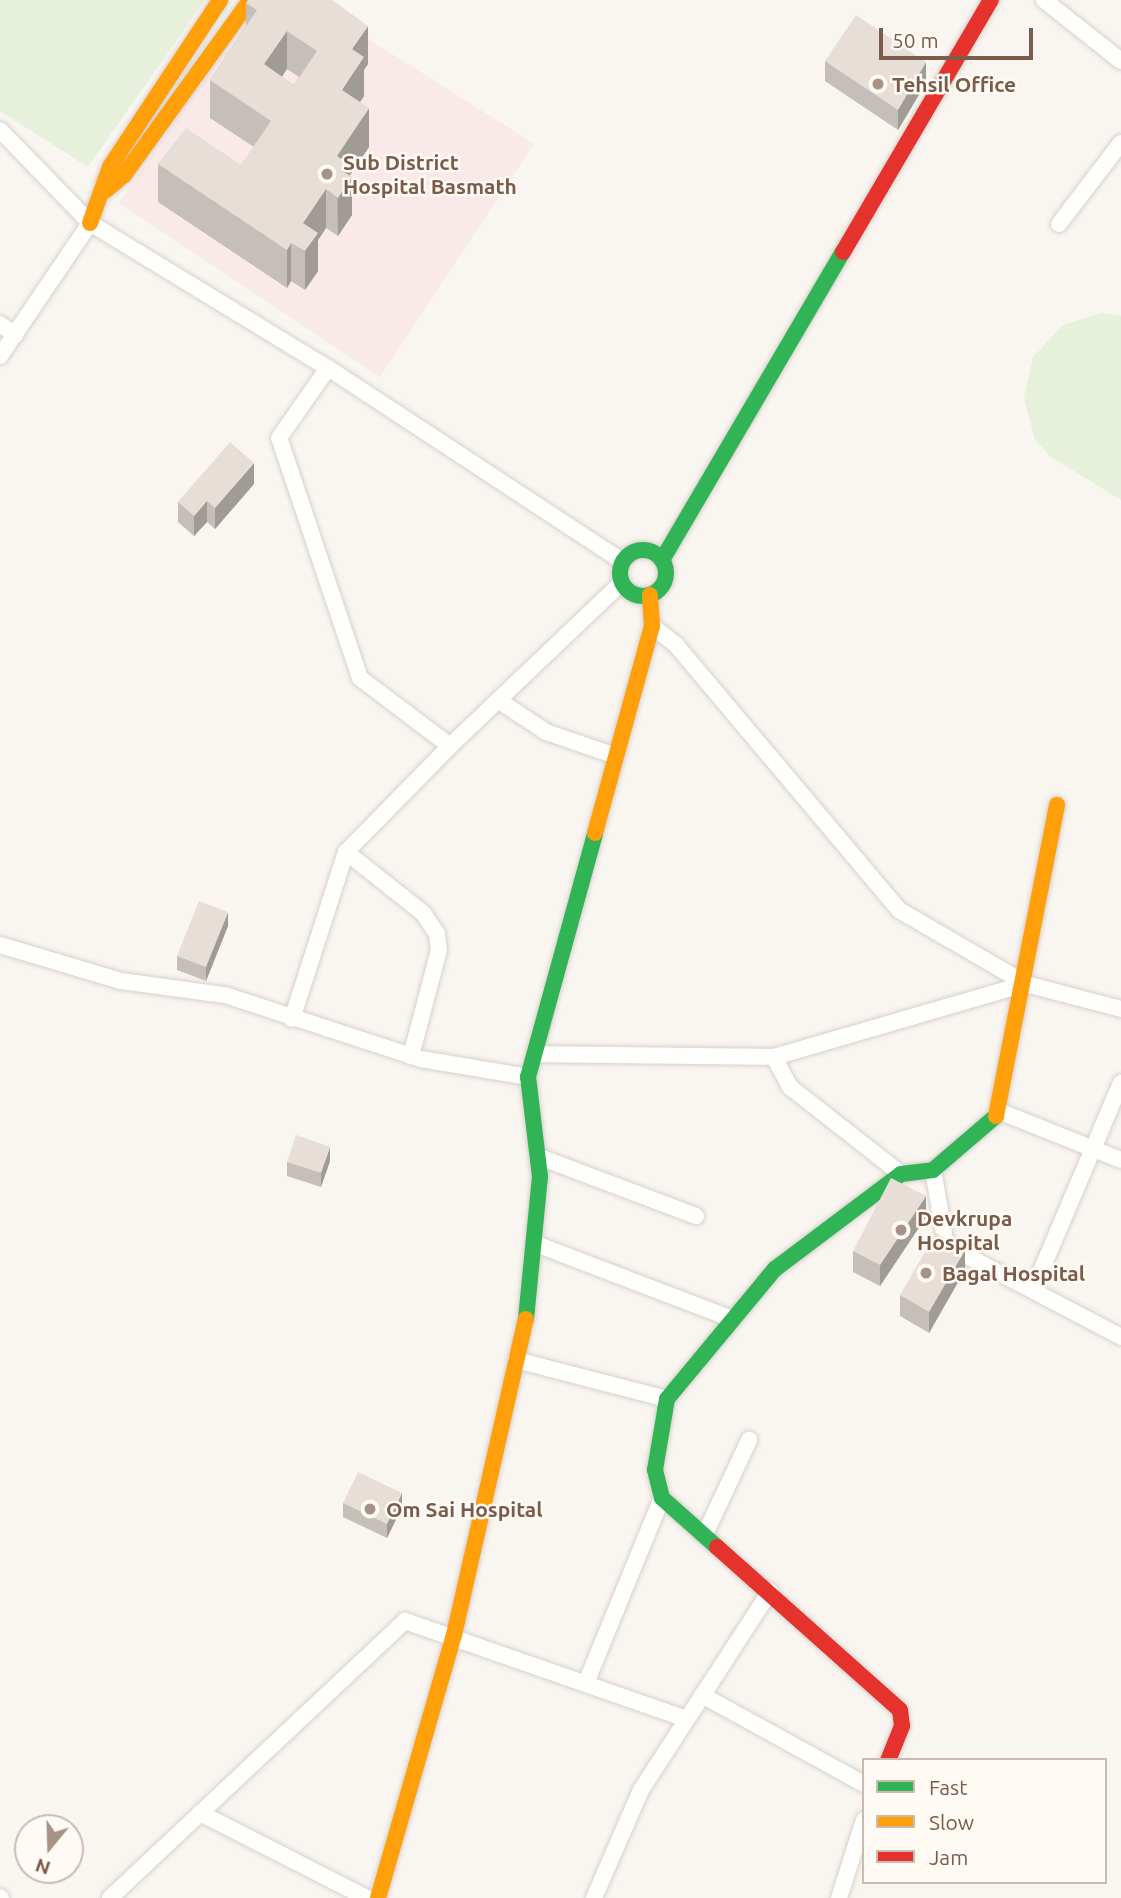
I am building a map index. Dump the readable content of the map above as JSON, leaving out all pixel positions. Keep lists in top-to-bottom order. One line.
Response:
{"places":["Tehsil Office","Sub District Hospital Basmath","Devkrupa Hospital","Bagal Hospital","Om Sai Hospital"],"legend":["Fast","Slow","Jam"],"scale_bar":"50 m","north":"bottom"}
